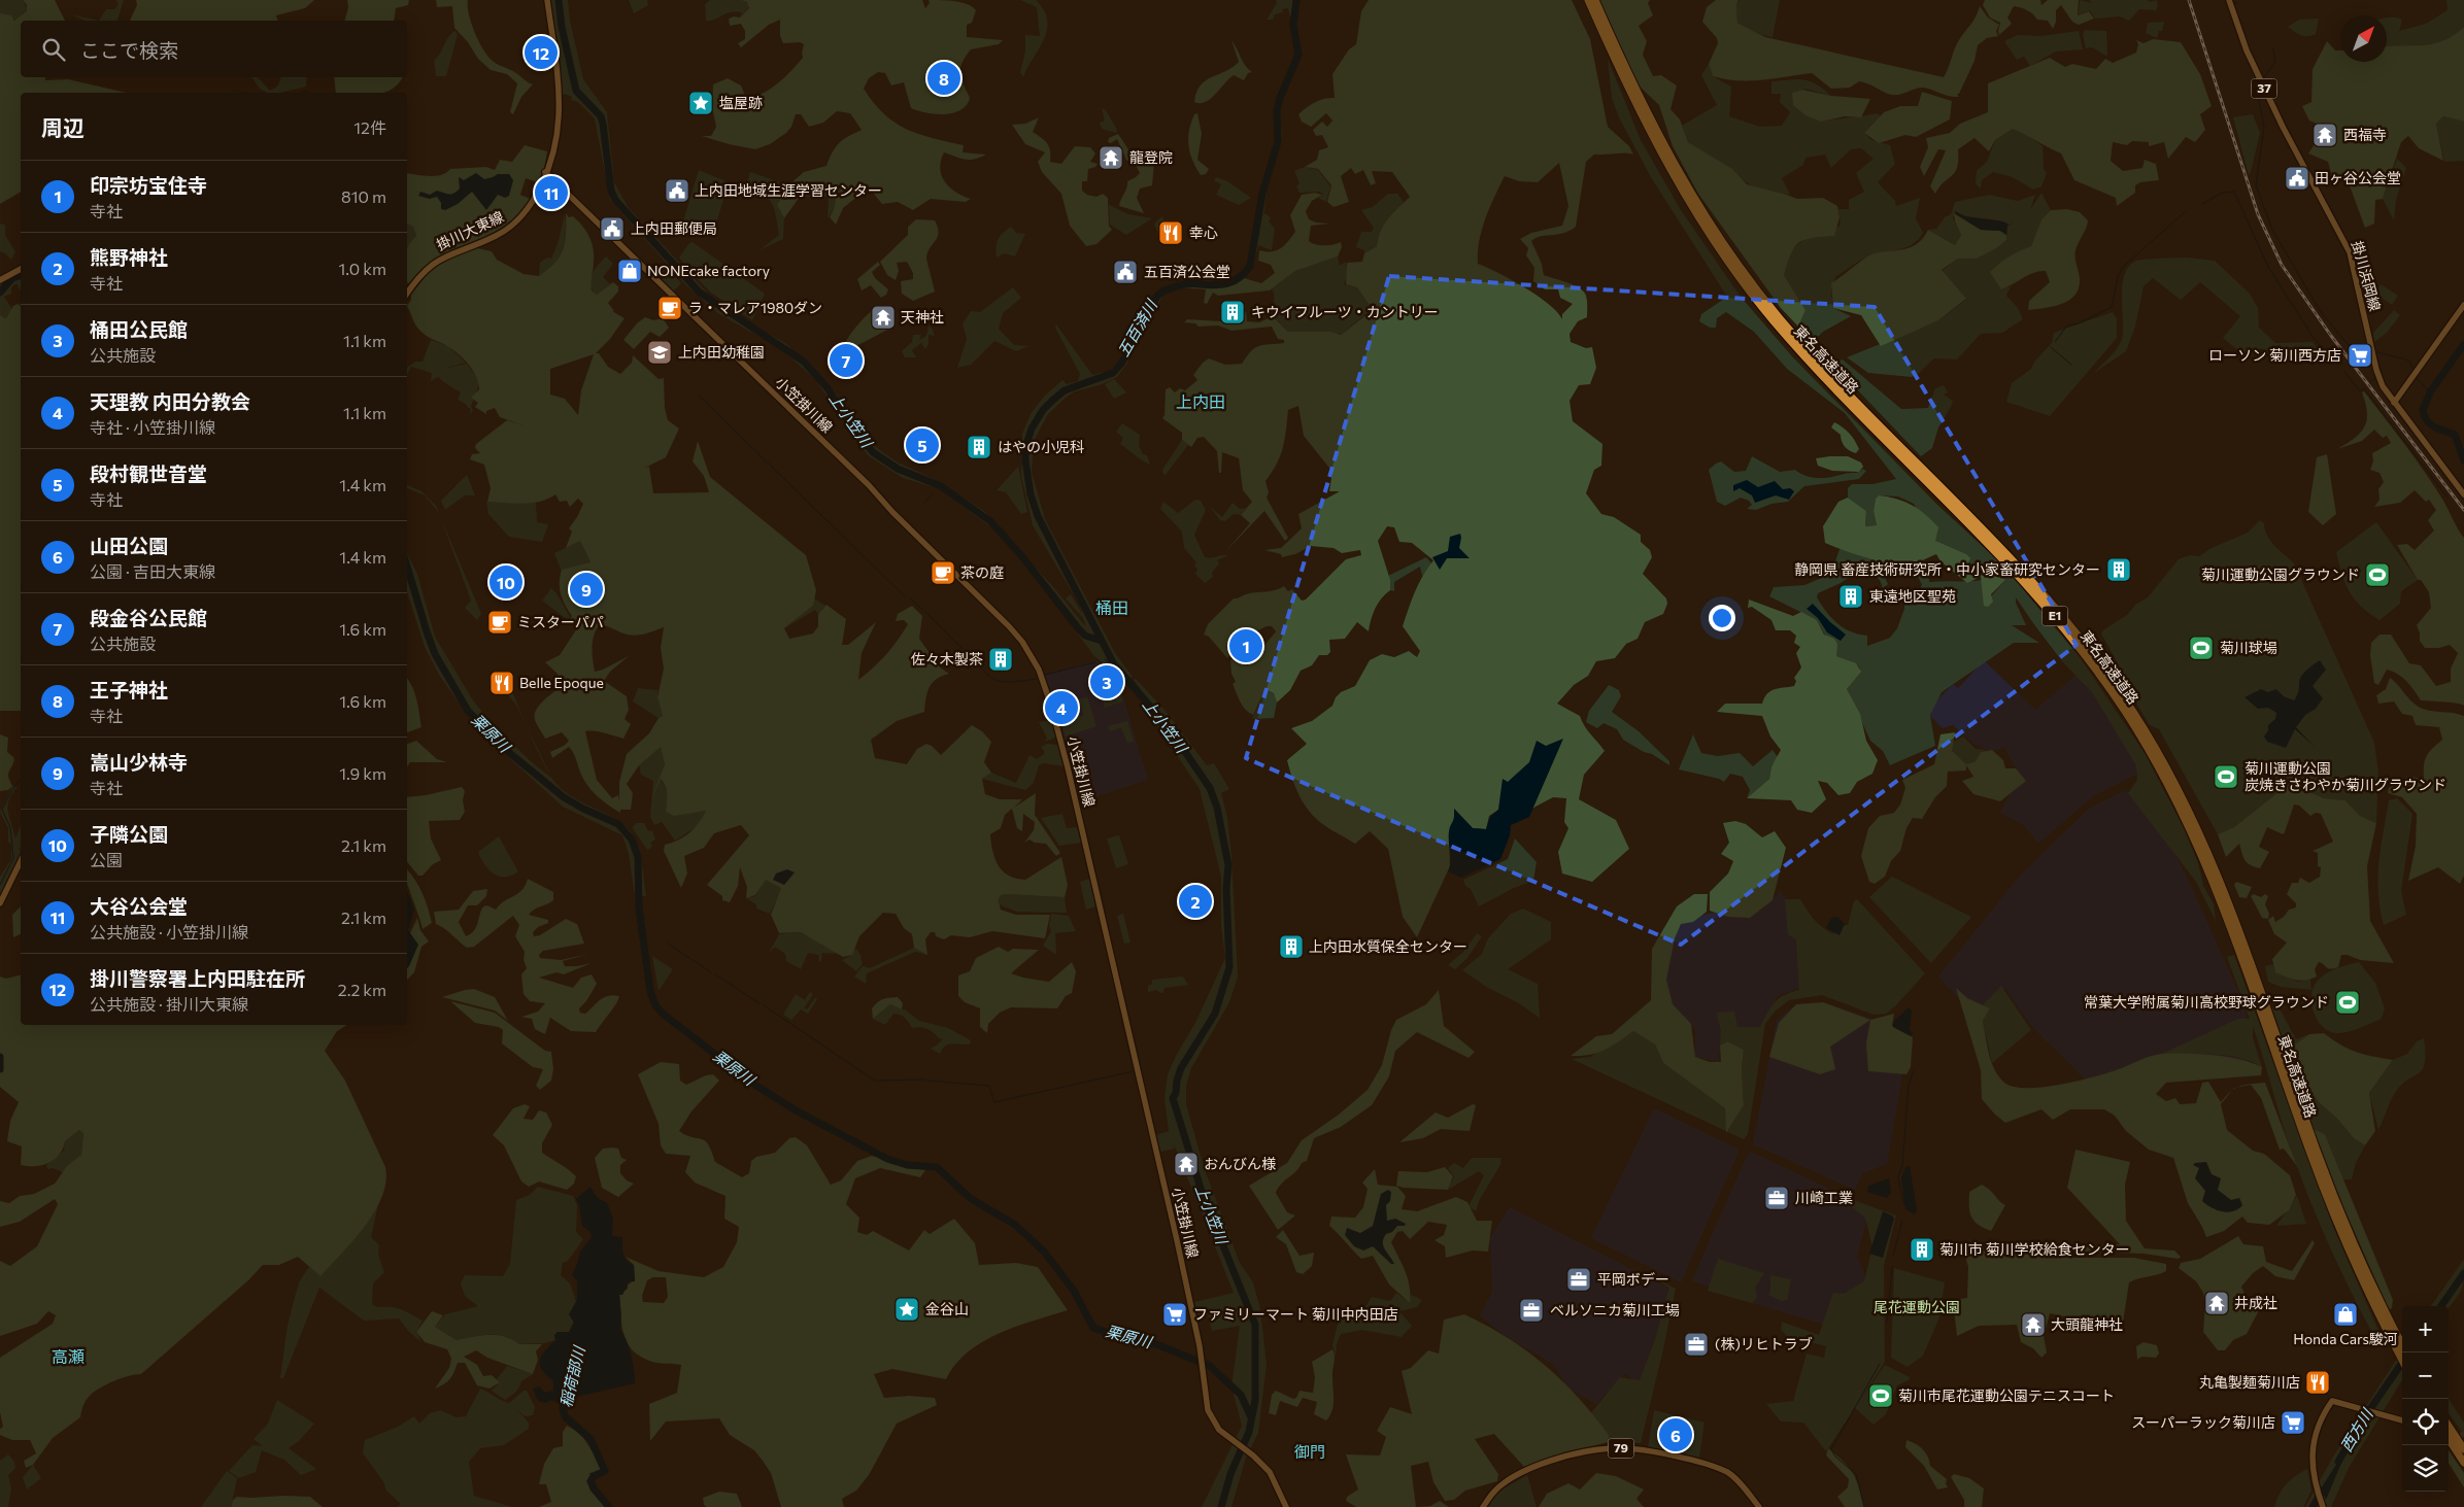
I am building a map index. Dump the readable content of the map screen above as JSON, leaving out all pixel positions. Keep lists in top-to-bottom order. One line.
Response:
{"streets":{"highway":["東名高速道路","E1"],"main road":["37","掛川大東線","掛川浜岡線","小笠掛川線","79"]},"crossings":[["掛川大東線","小笠掛川線"]],"districts":["上内田","桶田","高瀬","御門"],"water":["五百済川","上小笠川","栗原川","稲荷部川","西方川"],"parks":["尾花運動公園"],"places":{"place":["塩屋跡","金谷山"],"temple":["西福寺","龍登院","天神社","おんびん様","井成社","大頭龍神社"],"public building":["田ヶ谷公会堂","上内田地域生涯学習センター","上内田郵便局","五百済公会堂"],"restaurant":["幸心","Belle Epoque","丸亀製麺菊川店"],"shop":["NONEcake factory","Honda Cars駿河"],"cafe":["ラ・マレア1980ダン","茶の庭","ミスターパパ"],"building":["キウイフルーツ・カントリー","はやの小児科","静岡県 畜産技術研究所・中小家畜研究センター","東遠地区聖苑","佐々木製茶","上内田水質保全センター","菊川市 菊川学校給食センター"],"school or university":["上内田幼稚園"],"supermarket":["ローソン 菊川西方店","ファミリーマート 菊川中内田店","スーパーラック菊川店"],"sports":["菊川運動公園グラウンド","菊川球場","菊川運動公園 炭焼きさわやか菊川グラウンド","常葉大学附属菊川高校野球グラウンド","菊川市尾花運動公園テニスコート"],"office":["川崎工業","平岡ボデー","ベルソニカ菊川工場","(株)リヒトラブ"]},"north":"top right","page":{"search":"ここで検索","pins":["12","8","11","7","5","10","9","1","3","4","2","6"],"heading":["周辺","12件"],"list":[{"mark":"1","name":"印宗坊宝住寺","note":"寺社","value":"810 m"},{"mark":"2","name":"熊野神社","note":"寺社","value":"1.0 km"},{"mark":"3","name":"桶田公民館","note":"公共施設","value":"1.1 km"},{"mark":"4","name":"天理教 内田分教会","note":"寺社 · 小笠掛川線","value":"1.1 km"},{"mark":"5","name":"段村観世音堂","note":"寺社","value":"1.4 km"},{"mark":"6","name":"山田公園","note":"公園 · 吉田大東線","value":"1.4 km"},{"mark":"7","name":"段金谷公民館","note":"公共施設","value":"1.6 km"},{"mark":"8","name":"王子神社","note":"寺社","value":"1.6 km"},{"mark":"9","name":"嵩山少林寺","note":"寺社","value":"1.9 km"},{"mark":"10","name":"子隣公園","note":"公園","value":"2.1 km"},{"mark":"11","name":"大谷公会堂","note":"公共施設 · 小笠掛川線","value":"2.1 km"},{"mark":"12","name":"掛川警察署上内田駐在所","note":"公共施設 · 掛川大東線","value":"2.2 km"}],"map_buttons":["+","−"]}}
